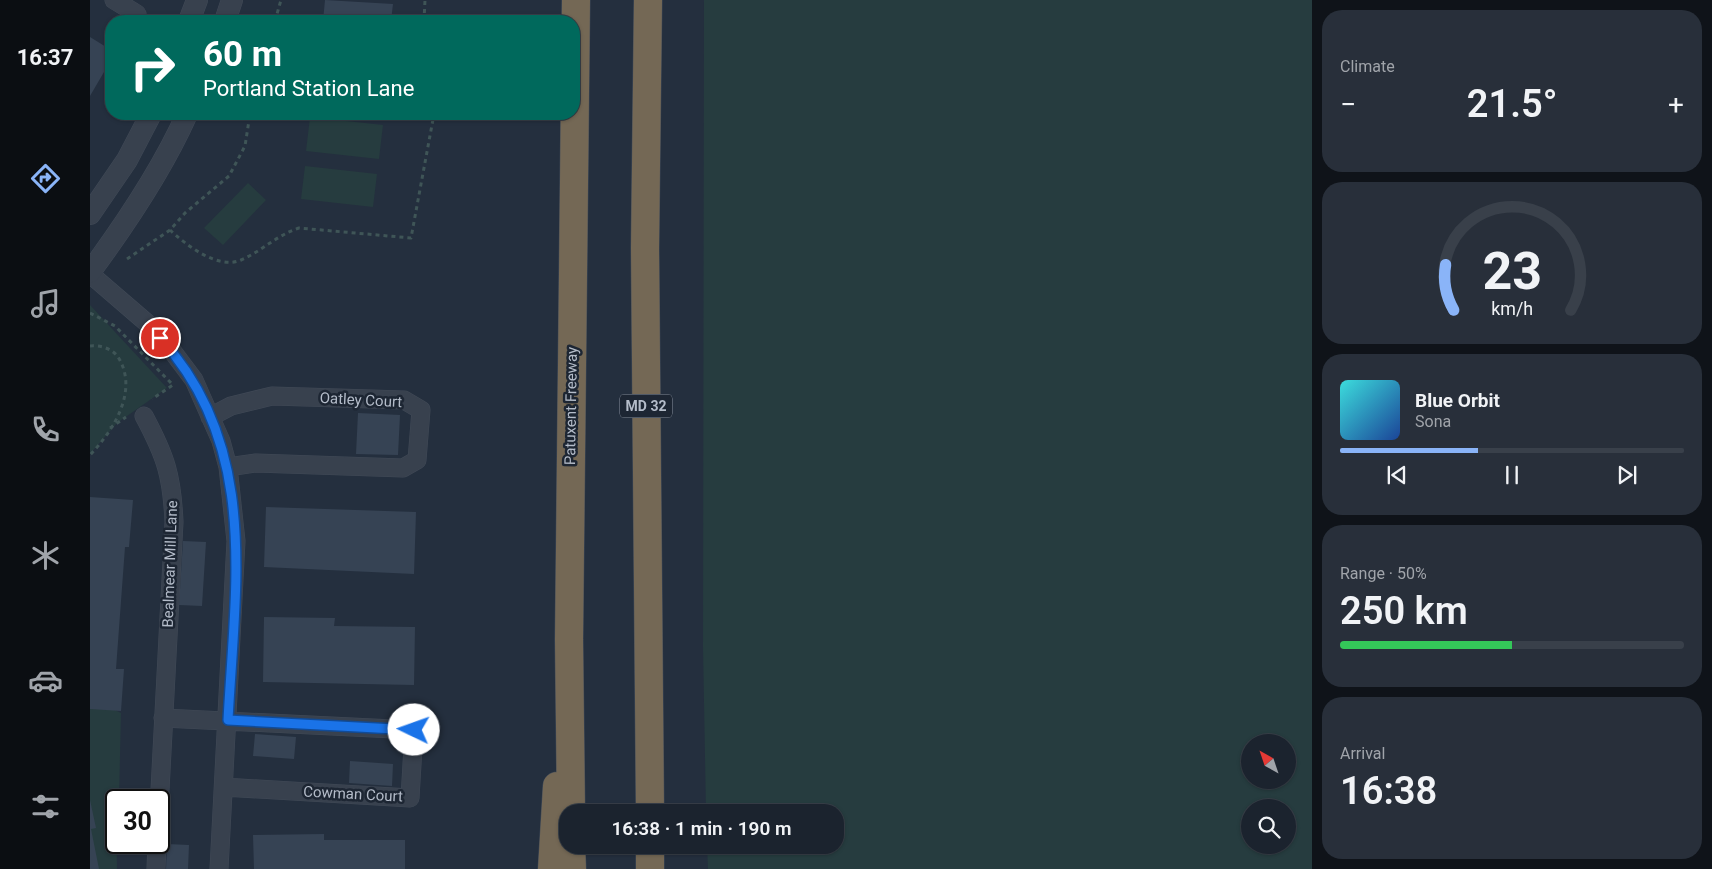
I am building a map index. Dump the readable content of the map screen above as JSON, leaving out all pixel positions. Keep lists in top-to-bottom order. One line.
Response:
{"streets":{"highway":["Patuxent Freeway","MD 32"],"street":["Oatley Court","Bealmear Mill Lane","Cowman Court"]},"north":"top left","page":{"tabs":"16:37","tile":["Climate",["Range · 50%","250 km"],["Arrival","16:38"]],"turn":["60 m","Portland Station Lane"],"heat":["−","21.5°","+"],"song":["Blue Orbit","Sona"],"limit":"30","trip":"16:38 · 1 min · 190 m","gauge":["23","km/h"]}}
